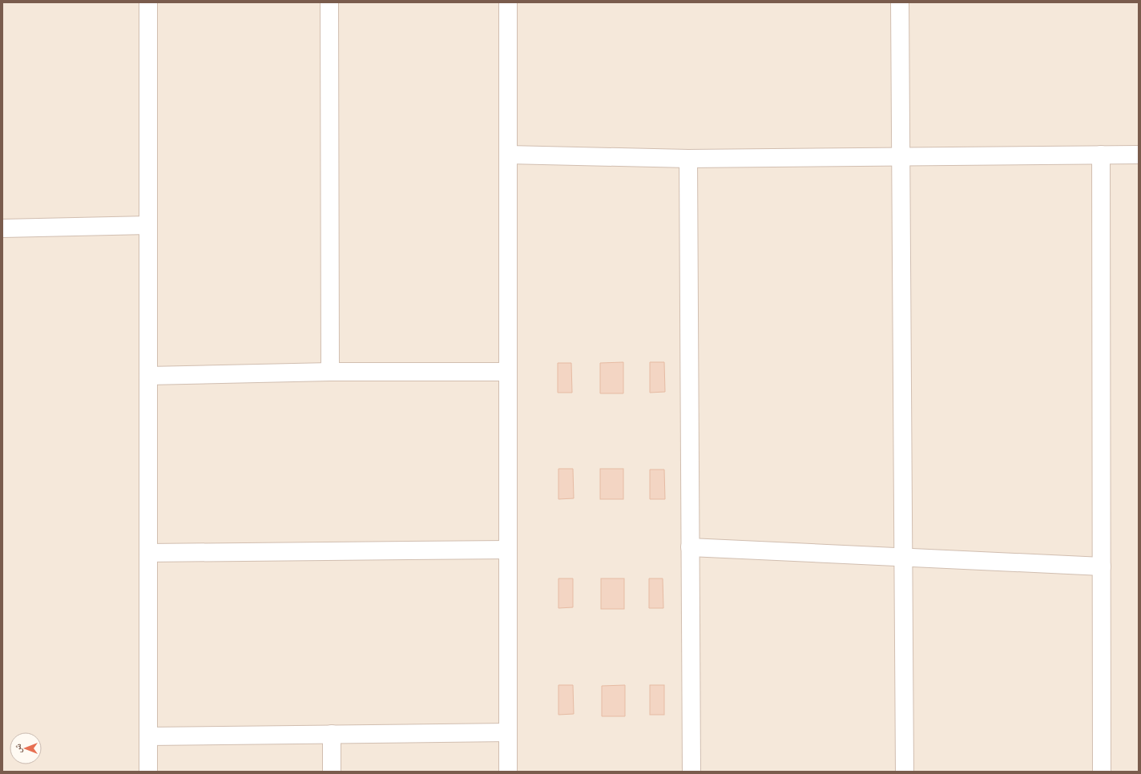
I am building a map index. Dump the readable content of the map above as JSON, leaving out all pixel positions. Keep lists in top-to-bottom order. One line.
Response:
{"north":"left"}
